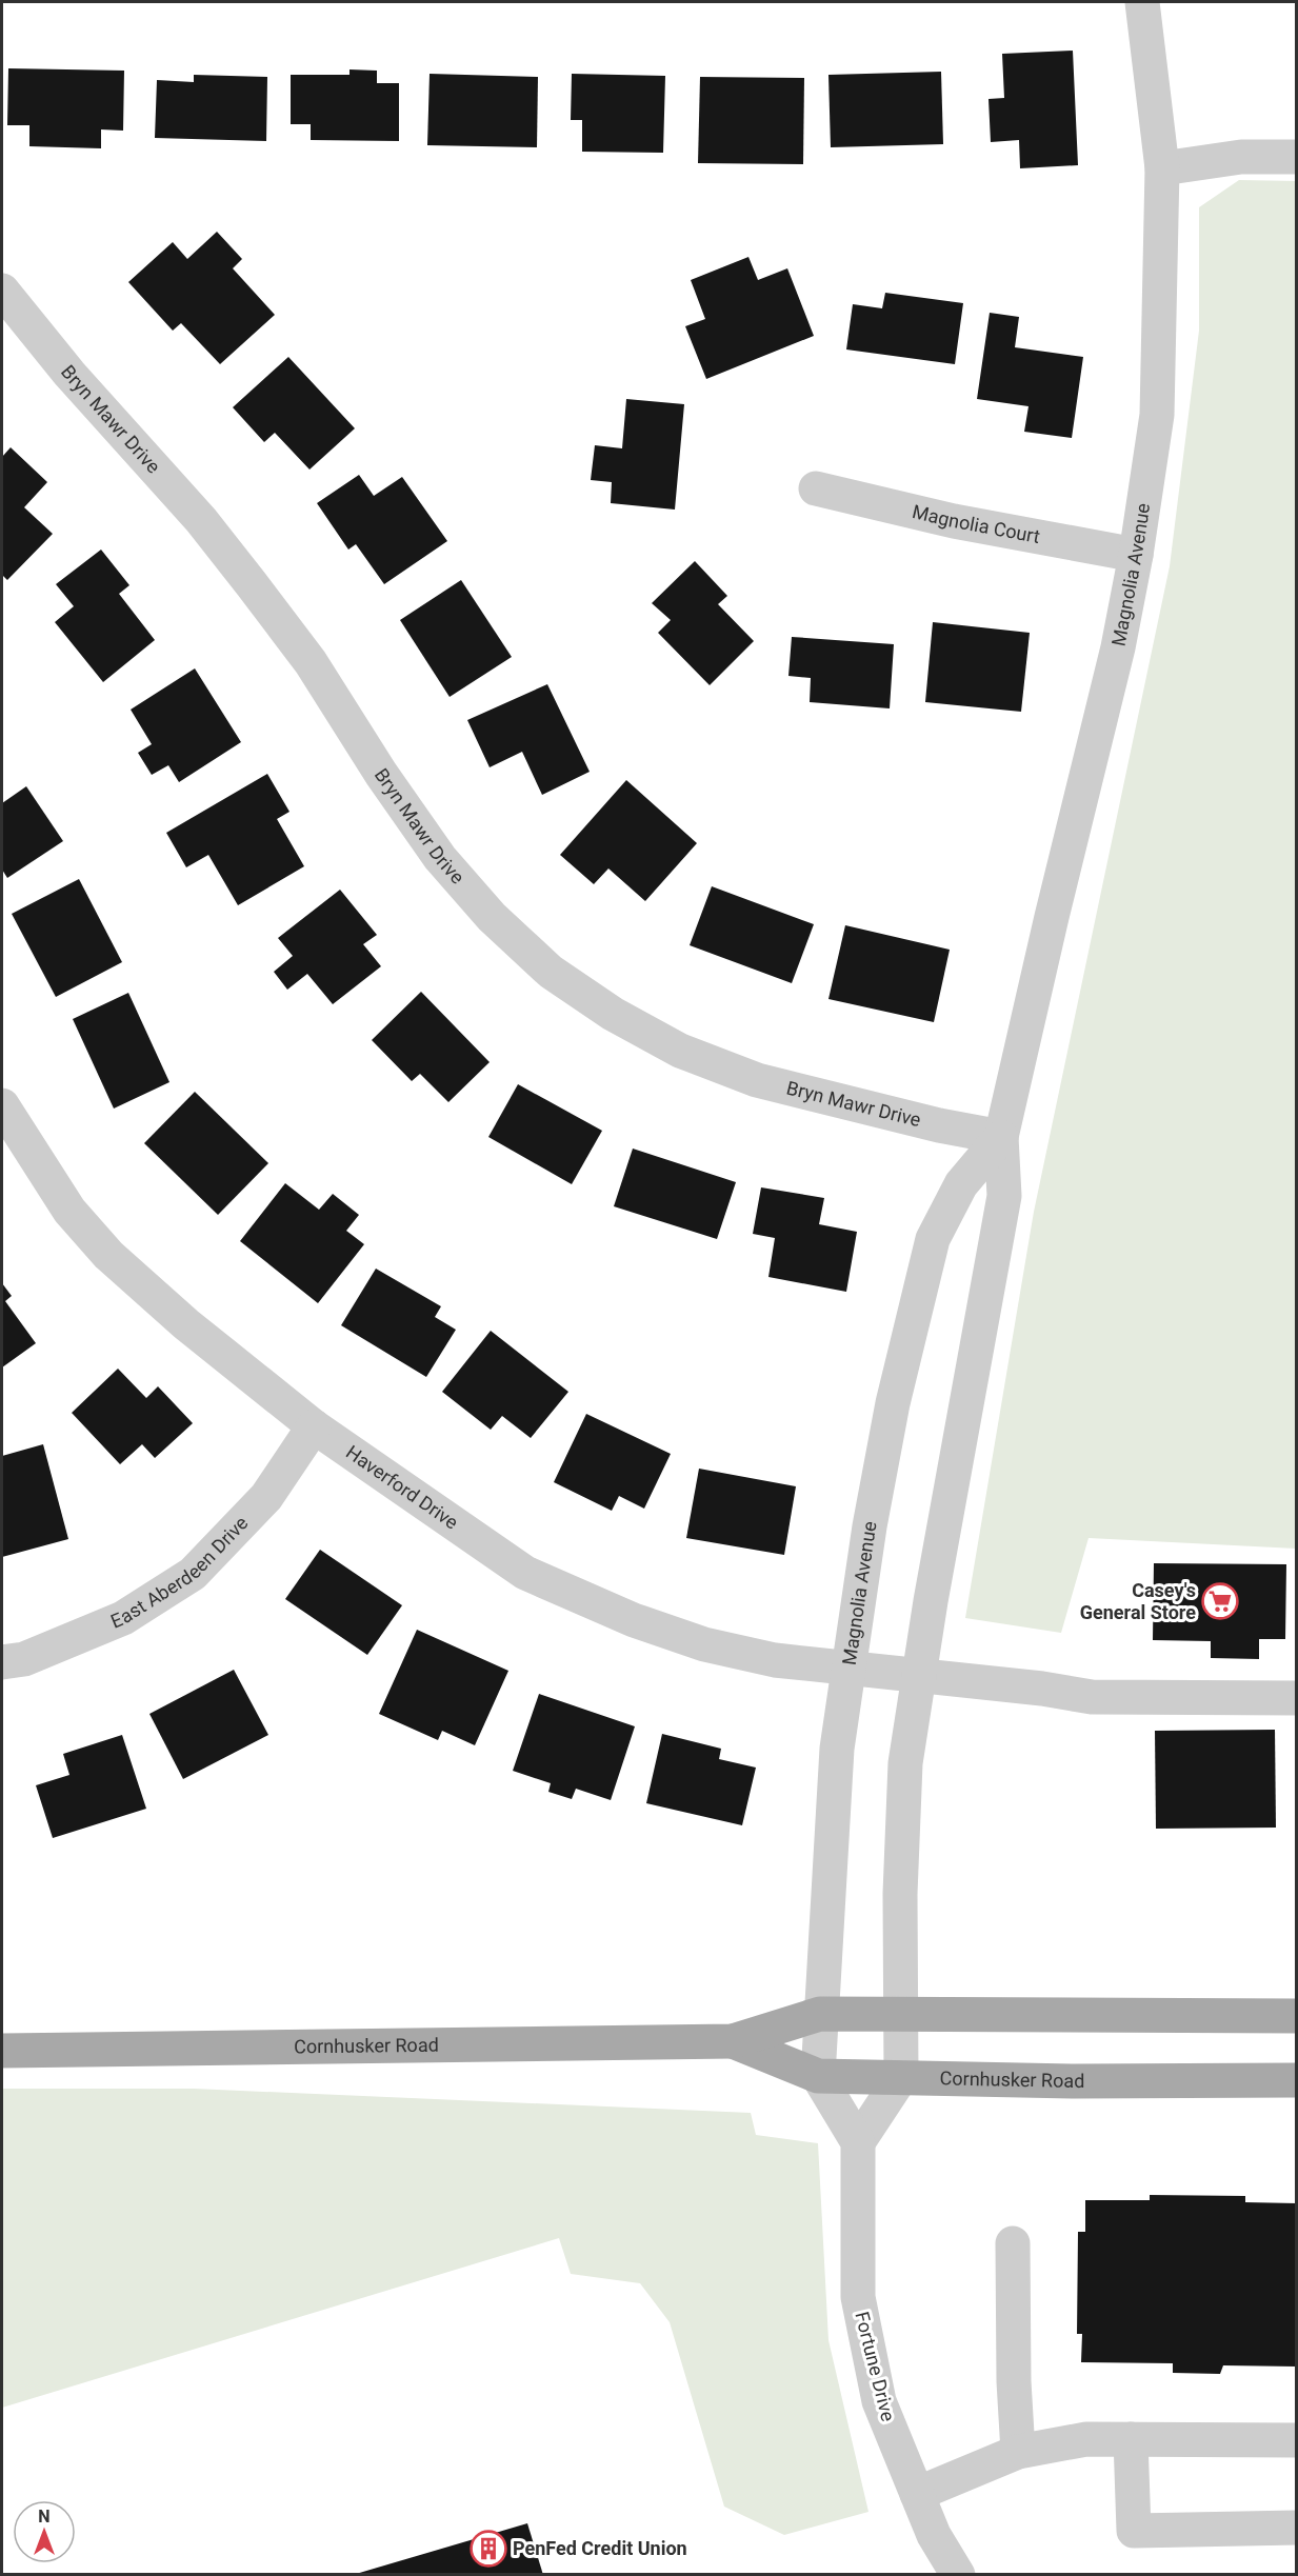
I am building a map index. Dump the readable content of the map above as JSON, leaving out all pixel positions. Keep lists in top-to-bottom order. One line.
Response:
{"streets":{"main road":["Cornhusker Road"],"street":["Bryn Mawr Drive","Magnolia Court","Magnolia Avenue","Haverford Drive","East Aberdeen Drive","Fortune Drive"]},"crossings":[["Bryn Mawr Drive","Magnolia Avenue"],["Magnolia Court","Magnolia Avenue"],["Magnolia Avenue","Haverford Drive"],["Magnolia Avenue","Cornhusker Road"],["Haverford Drive","East Aberdeen Drive"]],"places":{"supermarket":["Casey's General Store"],"building":["PenFed Credit Union"]},"north":"top"}
